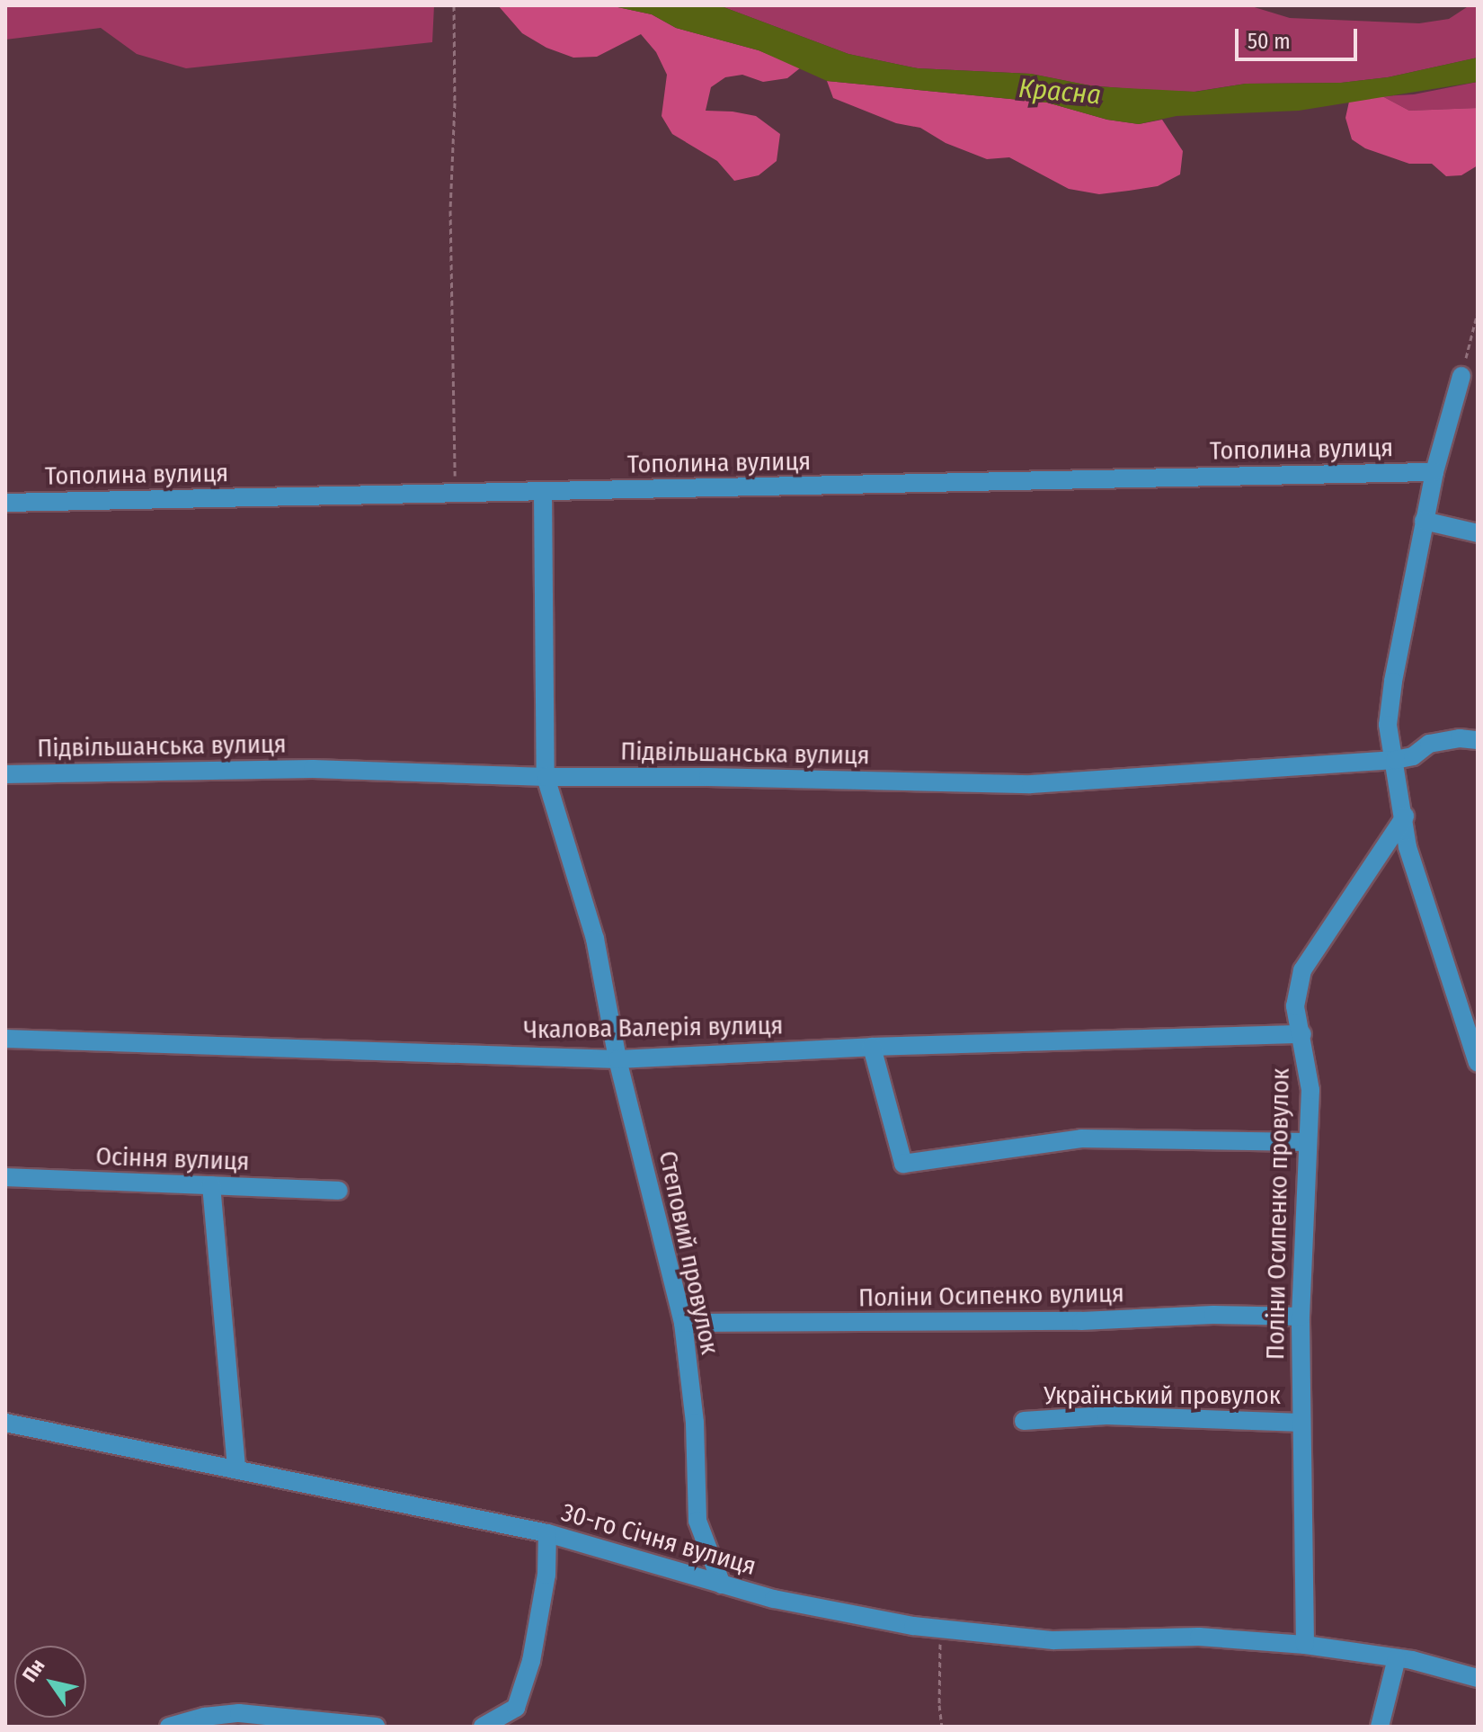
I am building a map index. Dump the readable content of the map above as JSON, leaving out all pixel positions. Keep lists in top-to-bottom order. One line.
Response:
{"streets":{"street":["Тополина вулиця","Підвільшанська вулиця","Чкалова Валерія вулиця","Осіння вулиця","Поліни Осипенко провулок","Степовий провулок","Поліни Осипенко вулиця","Український провулок","30-го Січня вулиця"]},"crossings":[["Тополина вулиця","Степовий провулок"],["Підвільшанська вулиця","Степовий провулок"],["Чкалова Валерія вулиця","Поліни Осипенко провулок"],["Чкалова Валерія вулиця","Степовий провулок"],["Поліни Осипенко провулок","Поліни Осипенко вулиця"],["Поліни Осипенко провулок","Український провулок"],["Поліни Осипенко провулок","30-го Січня вулиця"],["Степовий провулок","Поліни Осипенко вулиця"],["Степовий провулок","30-го Січня вулиця"]],"water":["Красна"],"scale_bar":"50 m","north":"top left"}
